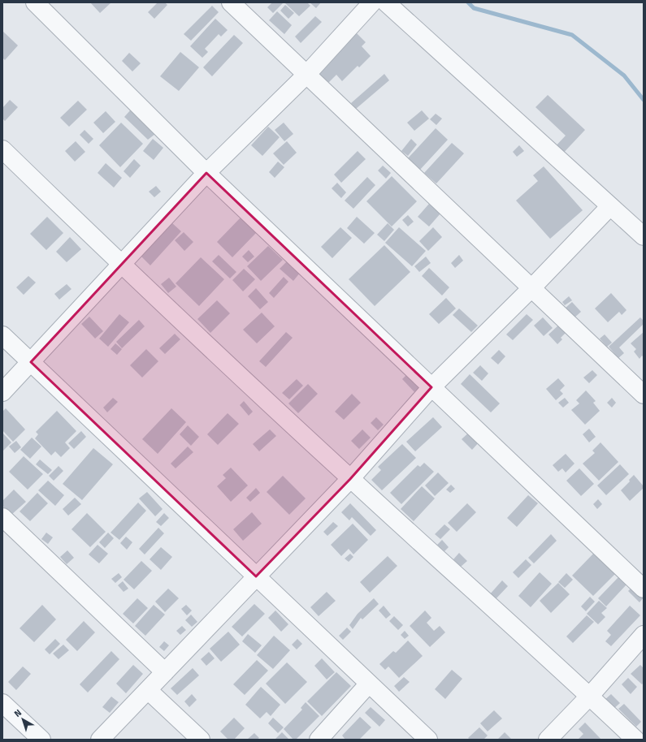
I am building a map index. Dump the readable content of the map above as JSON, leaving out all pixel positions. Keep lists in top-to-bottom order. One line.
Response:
{"north":"top left"}
